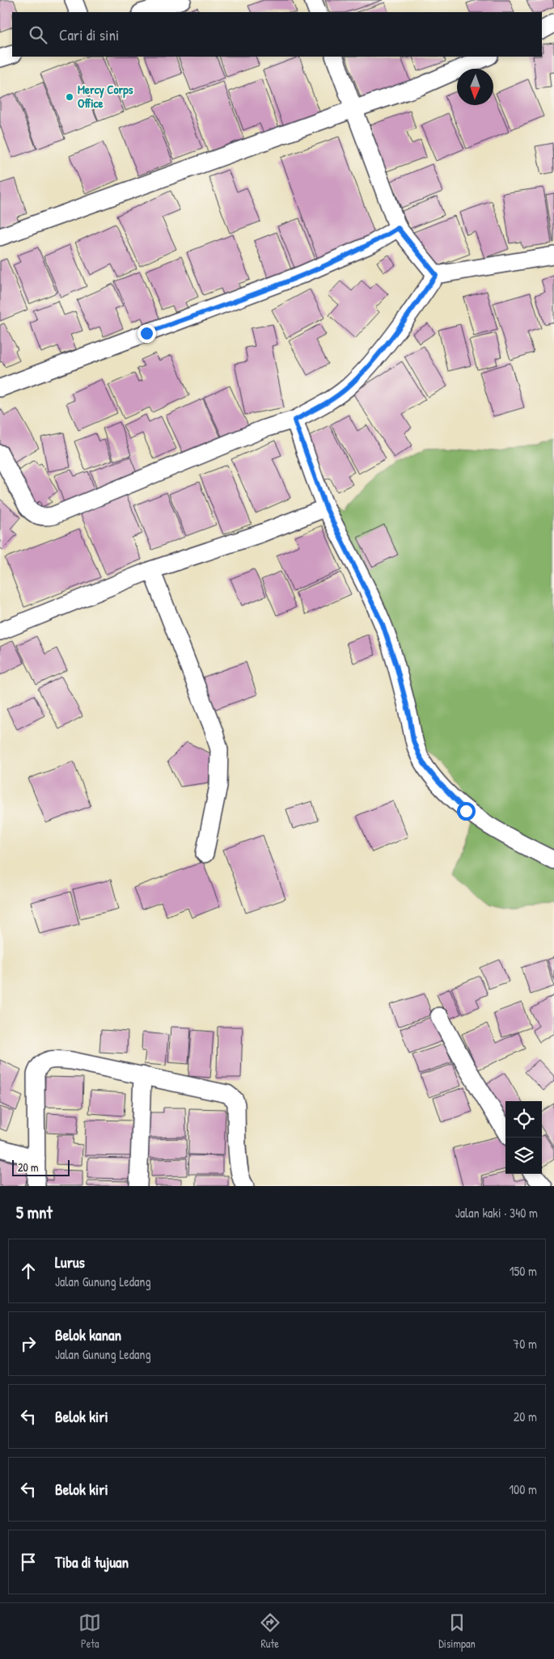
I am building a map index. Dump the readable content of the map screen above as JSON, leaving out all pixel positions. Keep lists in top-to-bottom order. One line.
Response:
{"places":["Mercy Corps Office"],"scale_bar":"20 m","north":"bottom","page":{"search":"Cari di sini","scale":"20 m","heading":["5 mnt","Jalan kaki · 340 m"],"list":[["Lurus","Jalan Gunung Ledang","150 m"],["Belok kanan","Jalan Gunung Ledang","70 m"],["Belok kiri","20 m"],["Belok kiri","100 m"],"Tiba di tujuan"],"nav":["Peta","Rute","Disimpan"]}}
